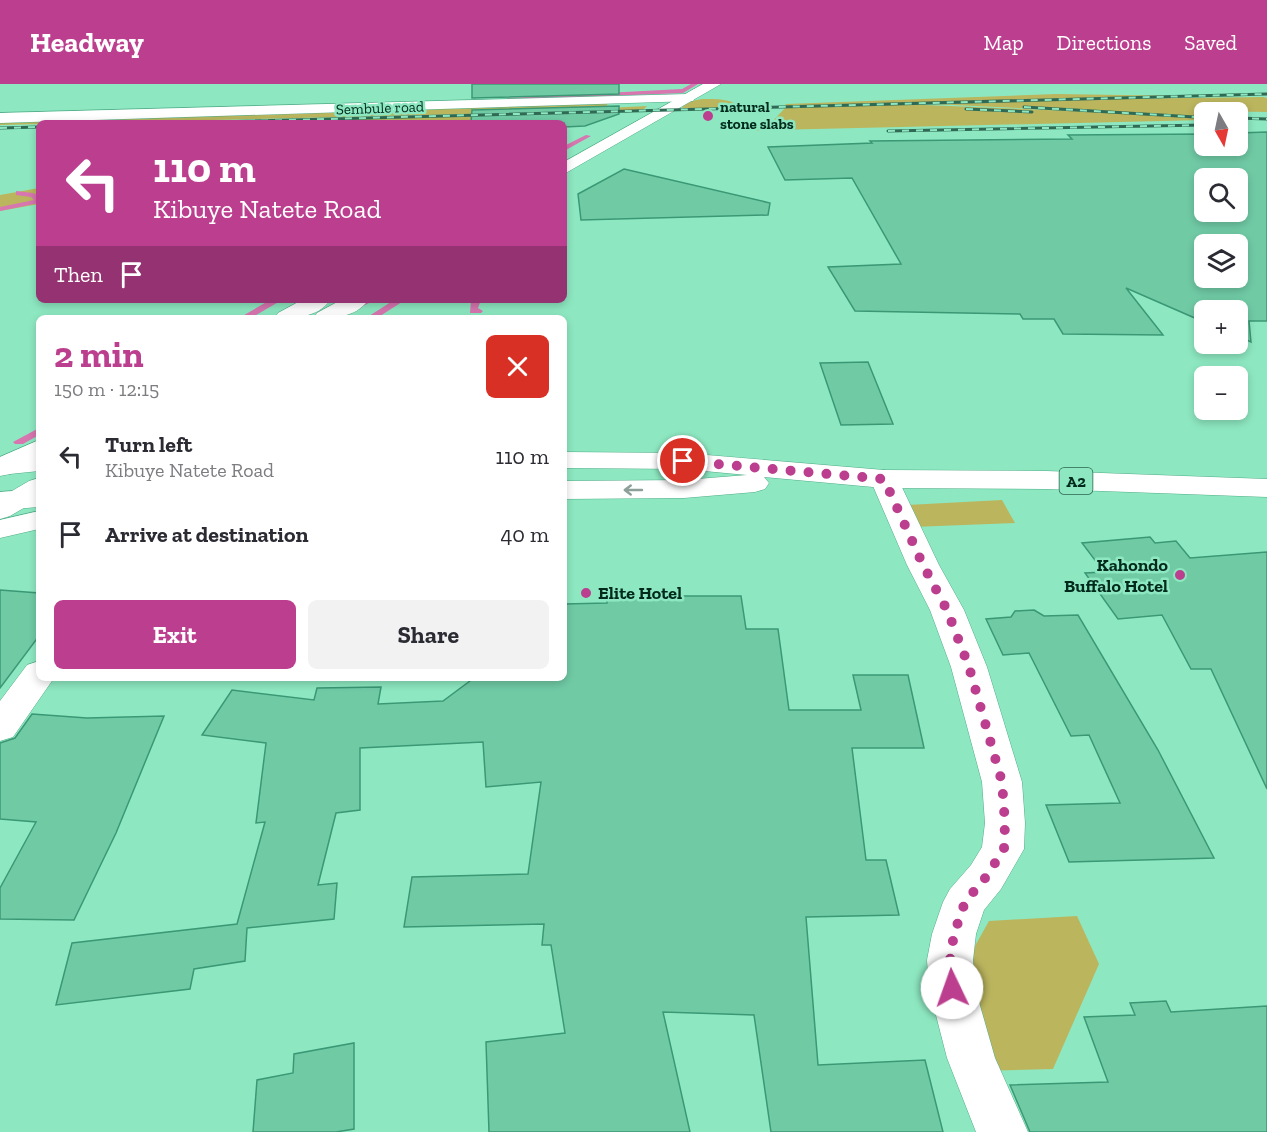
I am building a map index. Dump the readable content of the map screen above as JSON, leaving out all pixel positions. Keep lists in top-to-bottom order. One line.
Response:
{"streets":{"street":["Sembule road","A2"]},"places":["natural stone slabs","Kahondo Buffalo Hotel","Elite Hotel"],"north":"bottom","page":{"header":"Headway","nav":["Map","Directions","Saved"],"map_buttons":["+","−"],"turn":["110 m","Kibuye Natete Road"],"then":"Then","heading":["2 min","150 m · 12:15"],"list":[{"name":"Turn left","note":"Kibuye Natete Road","value":"110 m"},{"name":"Arrive at destination","value":"40 m"}],"buttons":["Exit","Share"]}}
